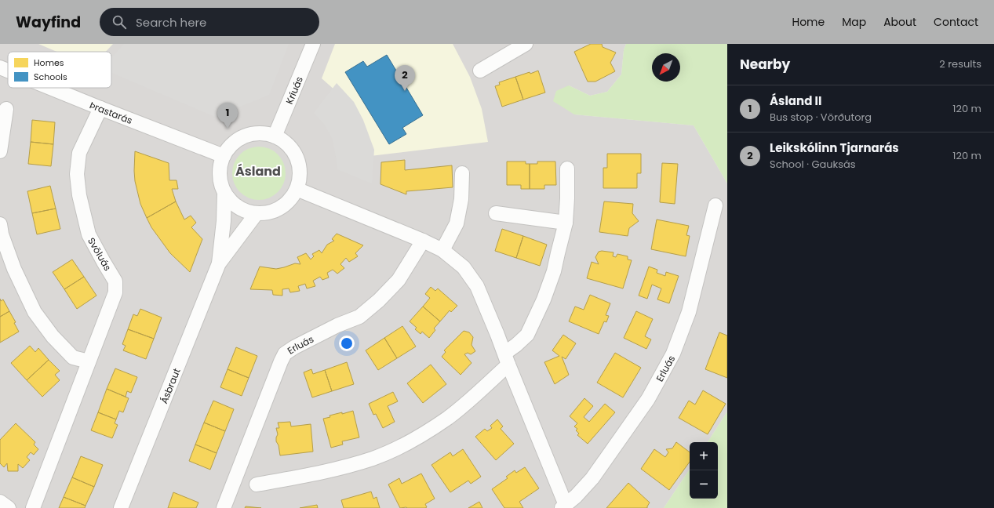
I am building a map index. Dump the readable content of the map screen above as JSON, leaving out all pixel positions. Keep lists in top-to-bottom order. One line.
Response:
{"streets":{"street":["Kríuás","Þrastarás","Svöluás","Erluás","Ásbraut"]},"crossings":[["Kríuás","Þrastarás"],["Kríuás","Erluás"],["Kríuás","Ásbraut"],["Þrastarás","Svöluás"],["Þrastarás","Erluás"],["Þrastarás","Ásbraut"],["Erluás","Ásbraut"]],"districts":["Ásland"],"legend":["Homes","Schools"],"north":"bottom left","page":{"header":"Wayfind","search":"Search here","nav":["Home","Map","About","Contact"],"heading":["Nearby","2 results"],"pins":["2","1"],"list":[{"mark":"1","name":"Ásland II","note":"Bus stop · Vörðutorg","value":"120 m"},{"mark":"2","name":"Leikskólinn Tjarnarás","note":"School · Gauksás","value":"120 m"}],"map_buttons":["+","−"]}}
